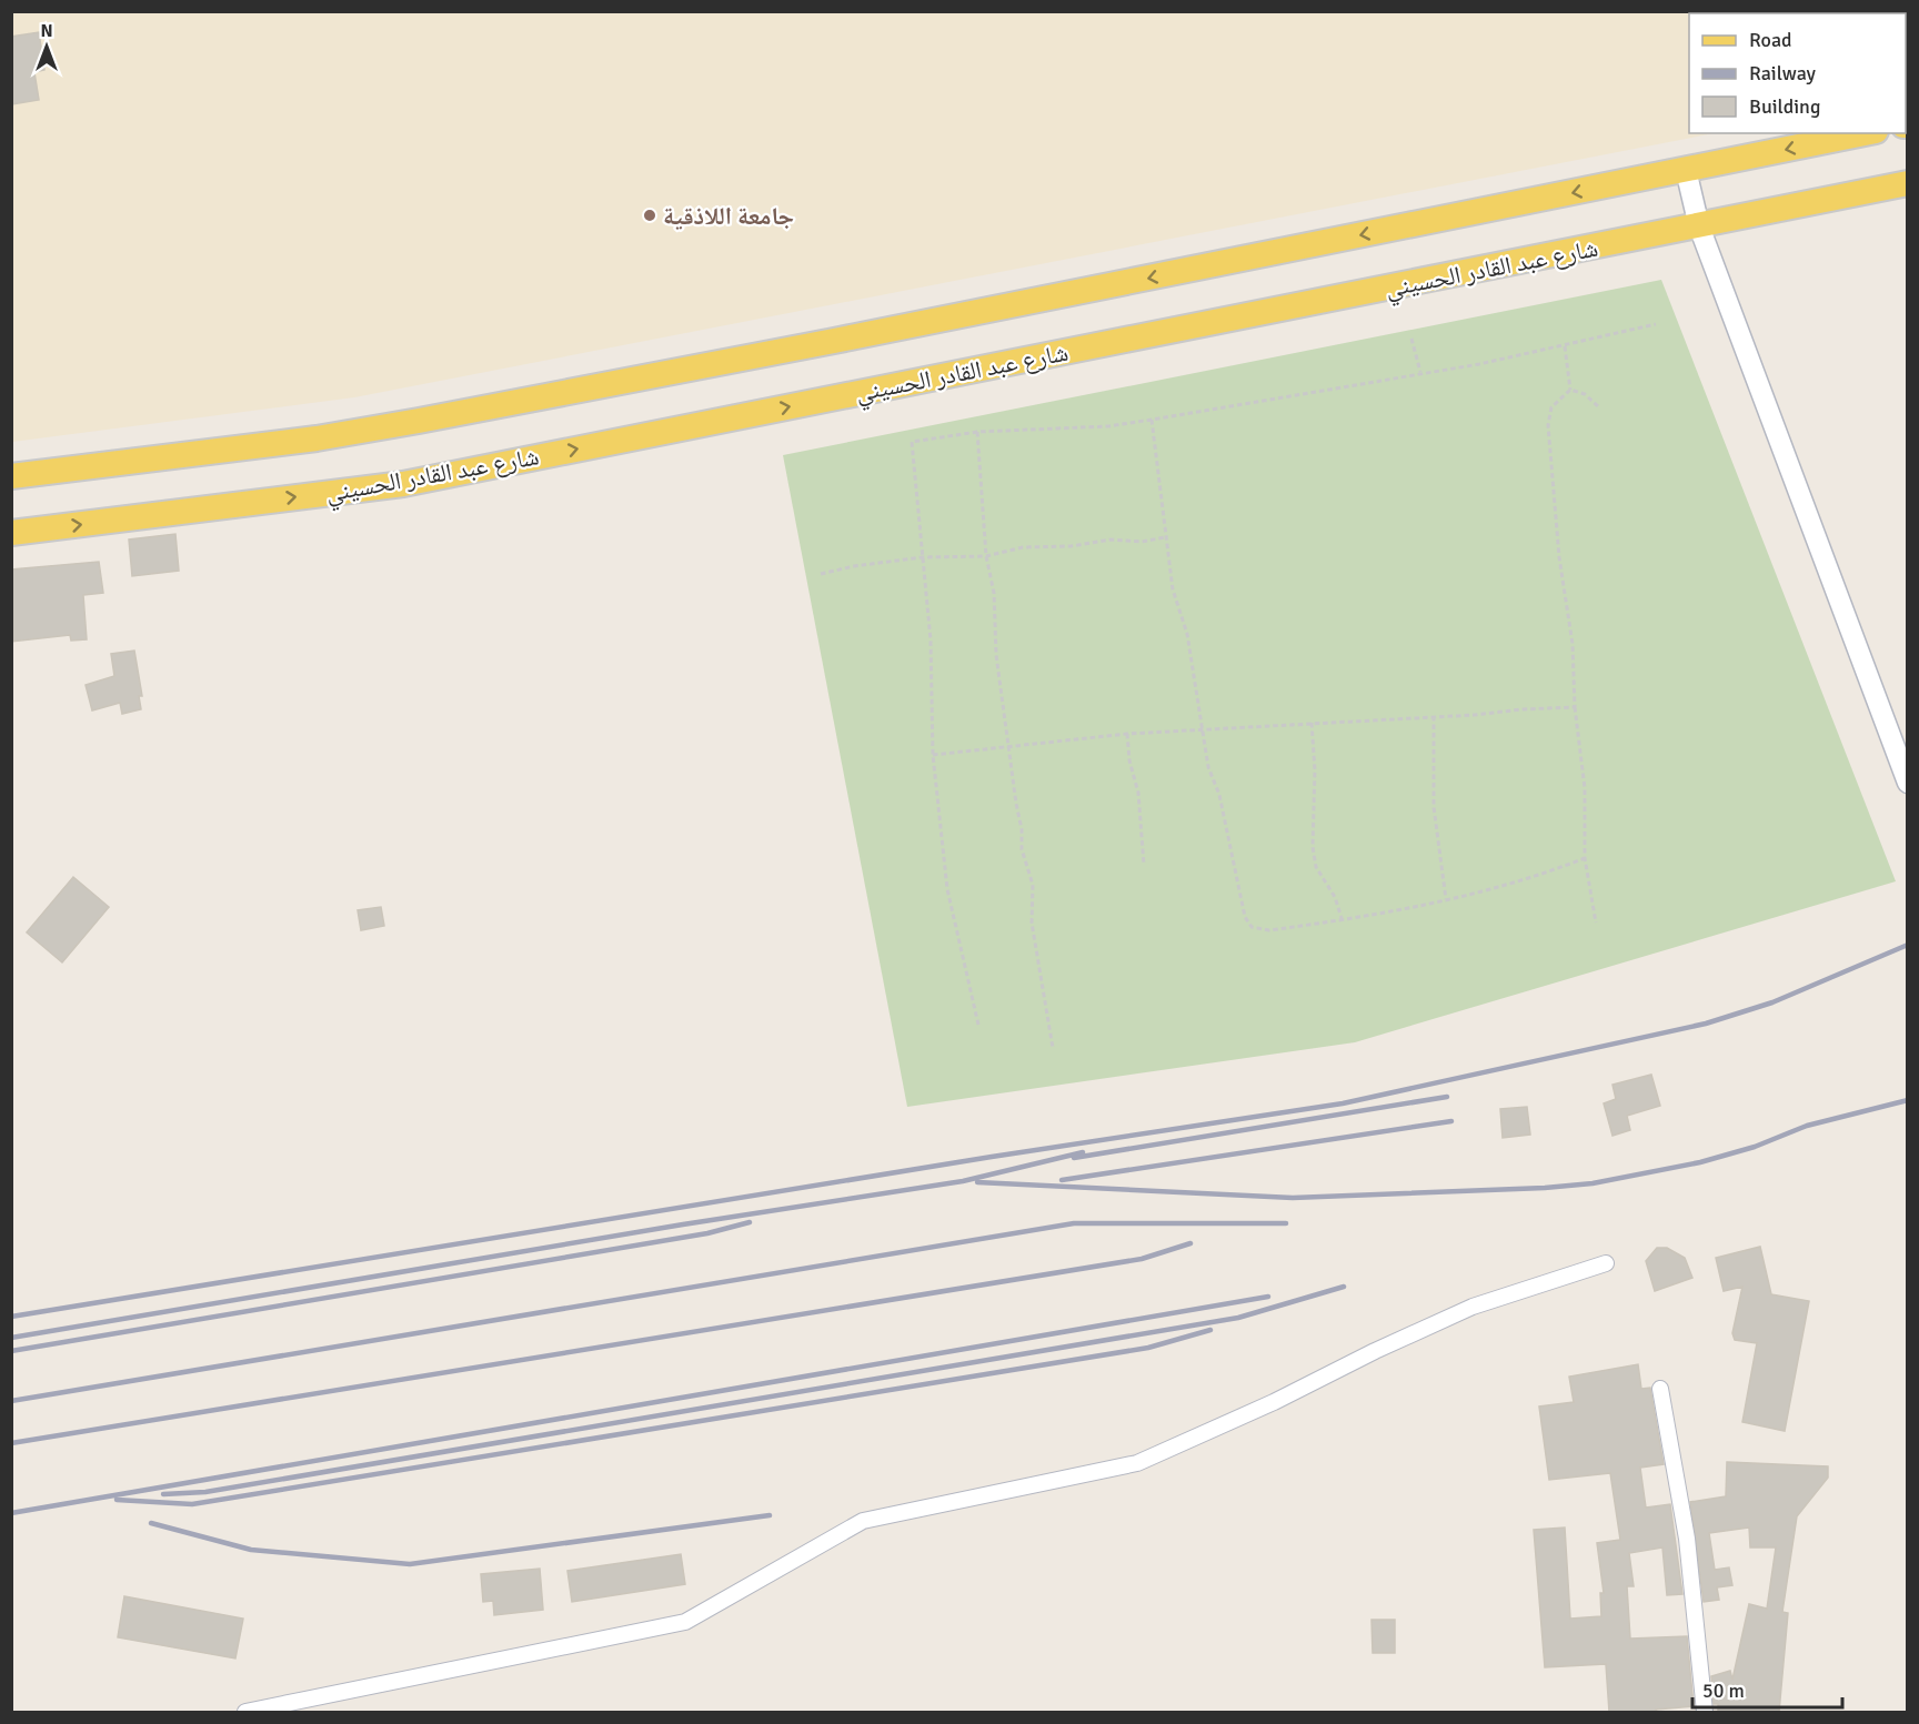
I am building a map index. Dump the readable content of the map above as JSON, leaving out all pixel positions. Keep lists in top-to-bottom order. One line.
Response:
{"streets":{"main road":["شارع عبد القادر الحسيني"]},"places":["جامعة اللاذقية"],"legend":["Road","Railway","Building"],"scale_bar":"50 m","north":"top"}
